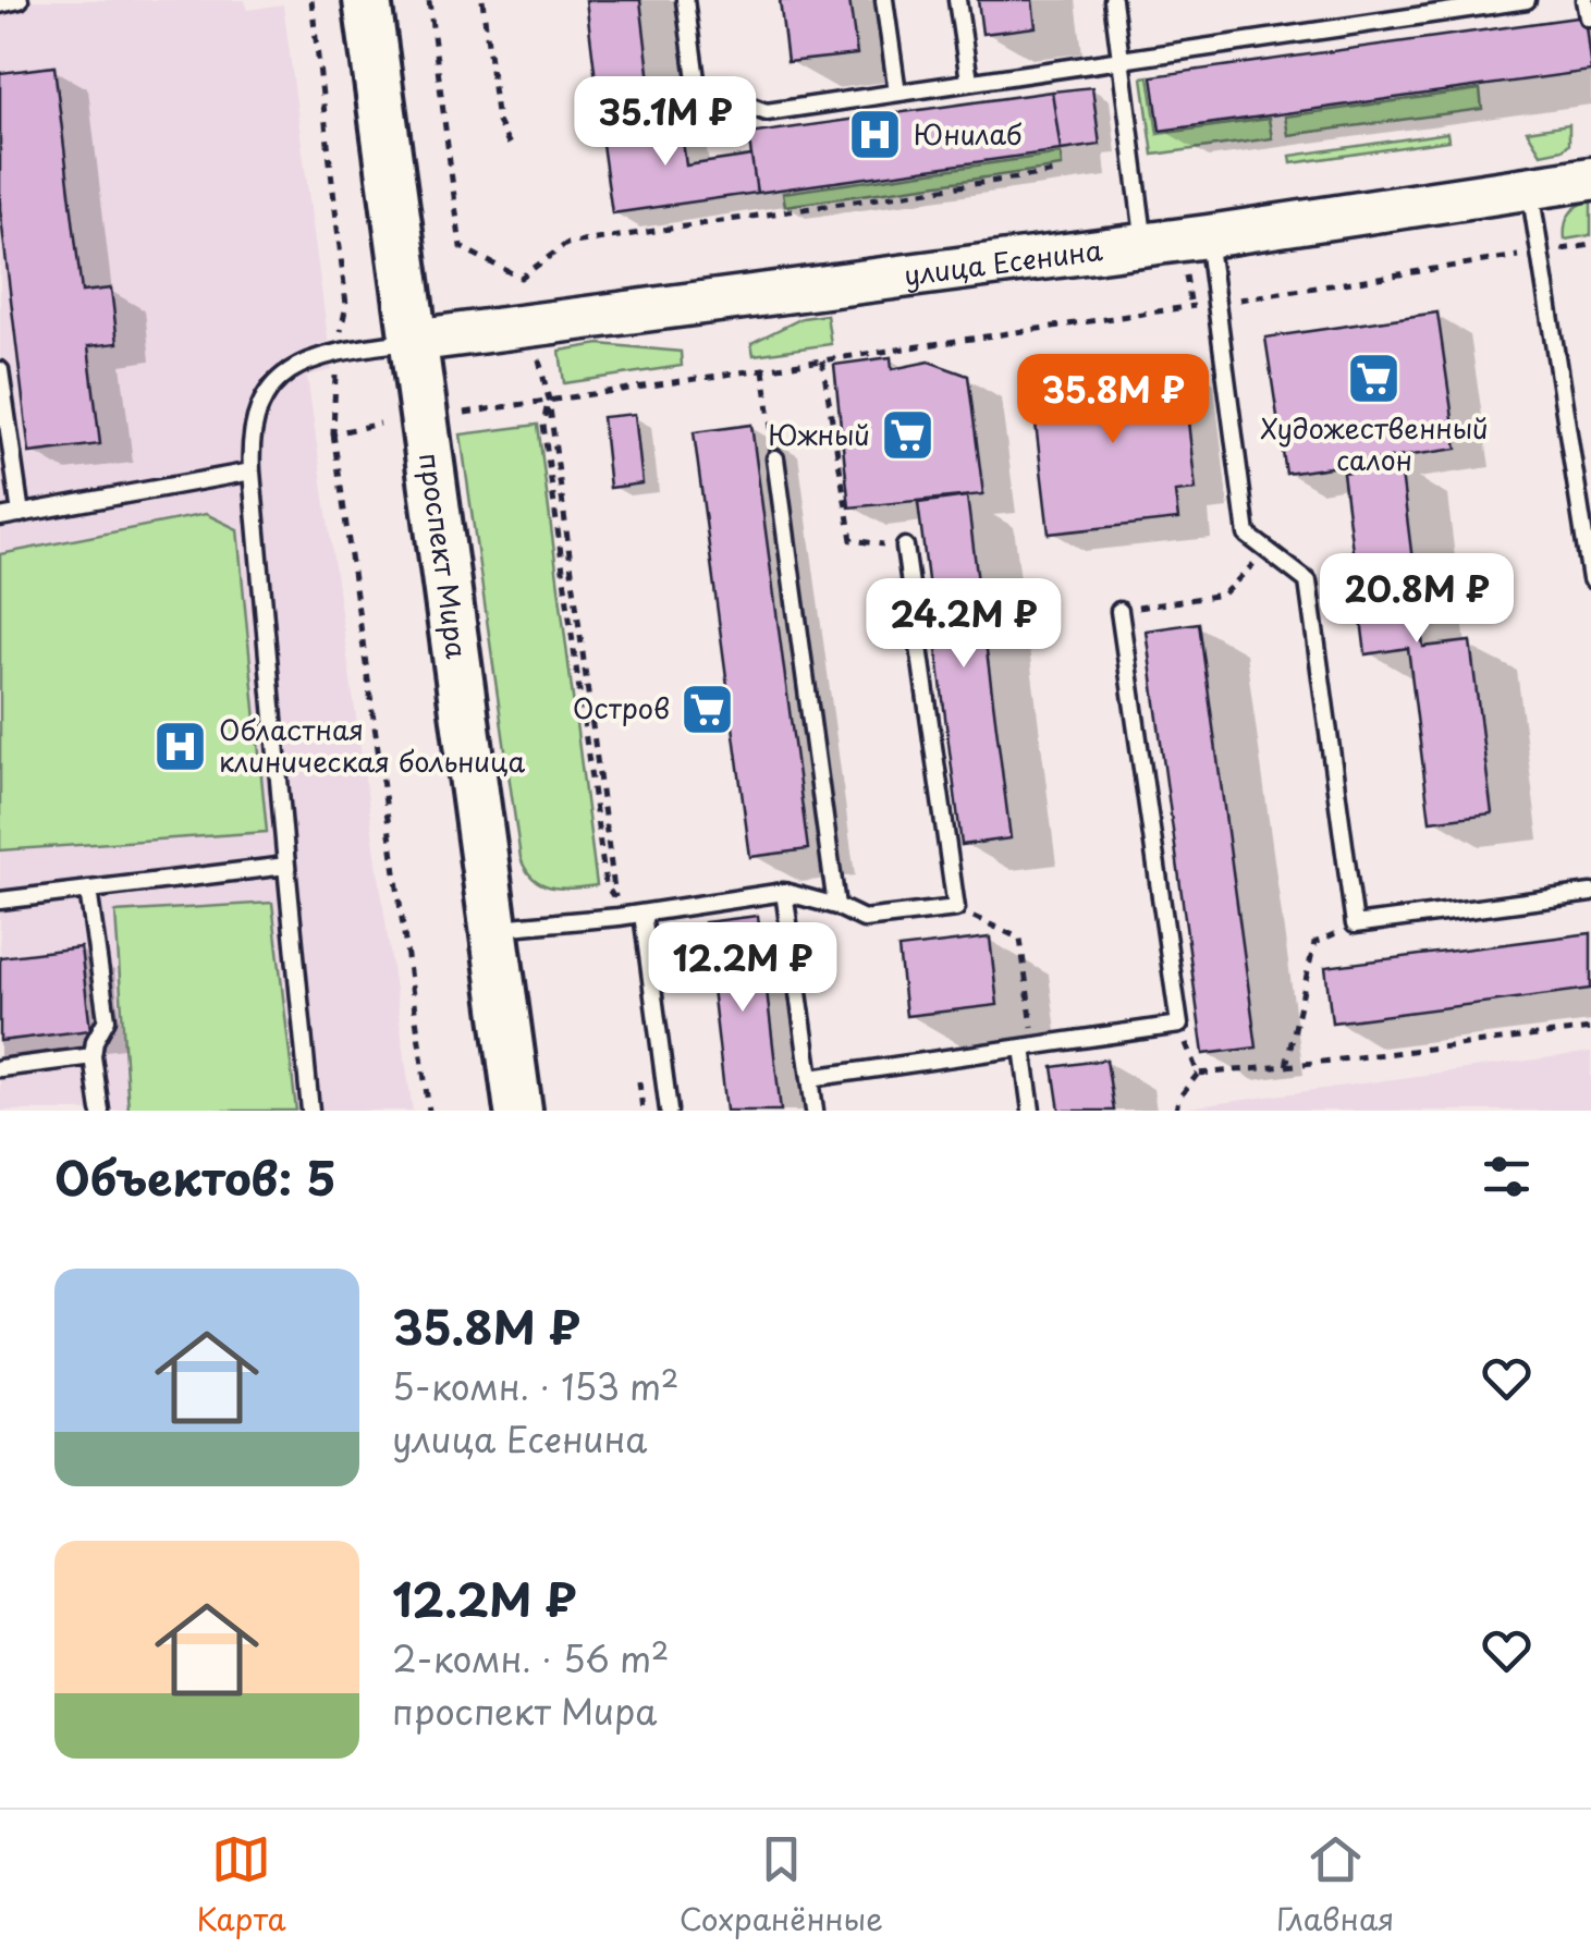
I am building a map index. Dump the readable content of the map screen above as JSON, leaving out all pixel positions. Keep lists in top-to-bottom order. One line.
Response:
{"streets":{"main road":["проспект Мира"],"street":["улица Есенина"]},"crossings":[["улица Есенина","проспект Мира"]],"places":{"hospital":["Юнилаб","Областная клиническая больница"],"supermarket":["Художественный салон","Южный","Остров"]},"page":{"price":["35.1M ₽","35.8M ₽","20.8M ₽","24.2M ₽","12.2M ₽"],"heading":"Объектов: 5","list":[{"name":"35.8M ₽","note":"5-комн. · 153 m² · улица Есенина"},{"name":"12.2M ₽","note":"2-комн. · 56 m² · проспект Мира"}],"tabs":["Карта","Сохранённые","Главная"]}}
